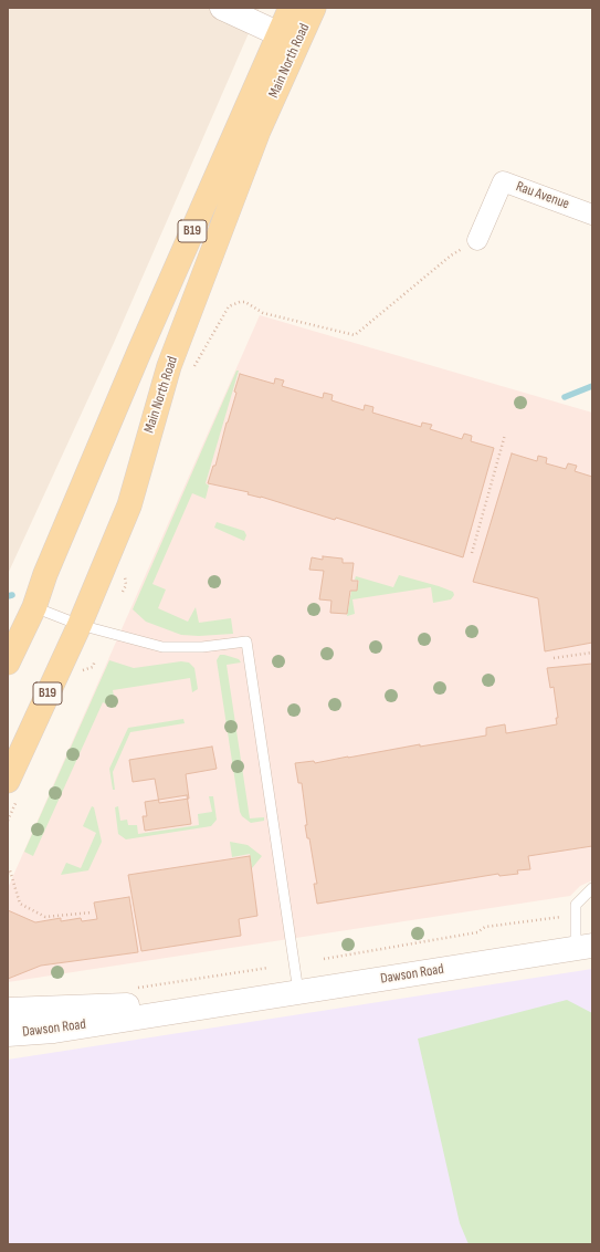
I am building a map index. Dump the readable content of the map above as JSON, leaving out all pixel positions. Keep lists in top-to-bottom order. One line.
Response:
{"streets":{"main road":["Main North Road","B19"],"street":["Rau Avenue","Dawson Road"]}}
